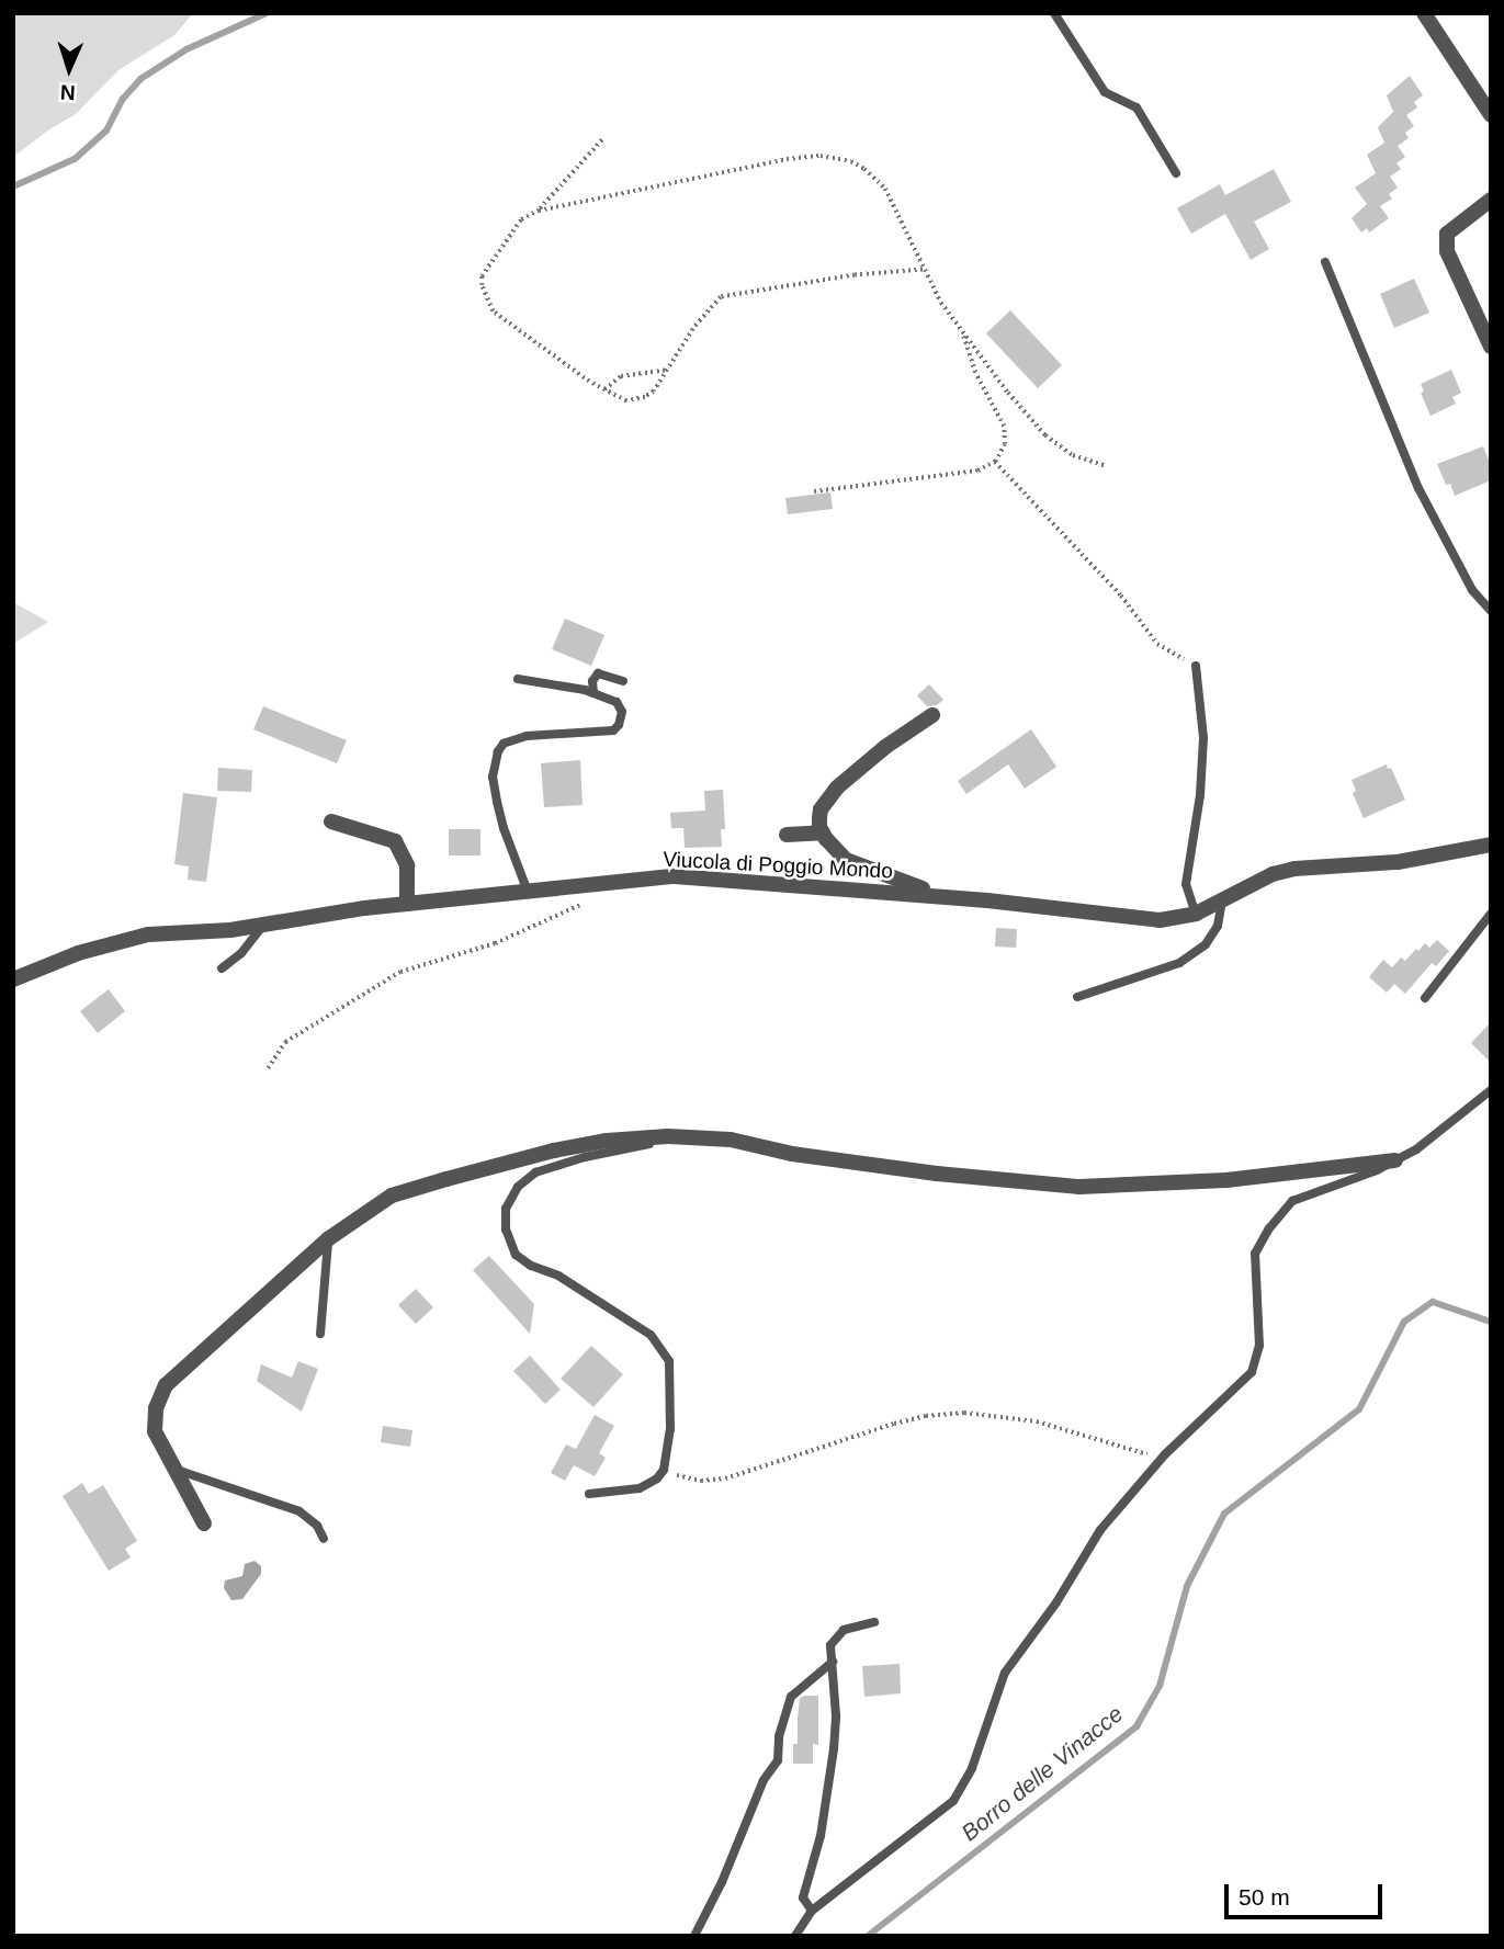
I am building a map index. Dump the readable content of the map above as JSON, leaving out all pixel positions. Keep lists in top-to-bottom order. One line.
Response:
{"streets":{"street":["Viucola di Poggio Mondo"]},"water":["Borro delle Vinacce"],"scale_bar":"50 m","north":"bottom"}
